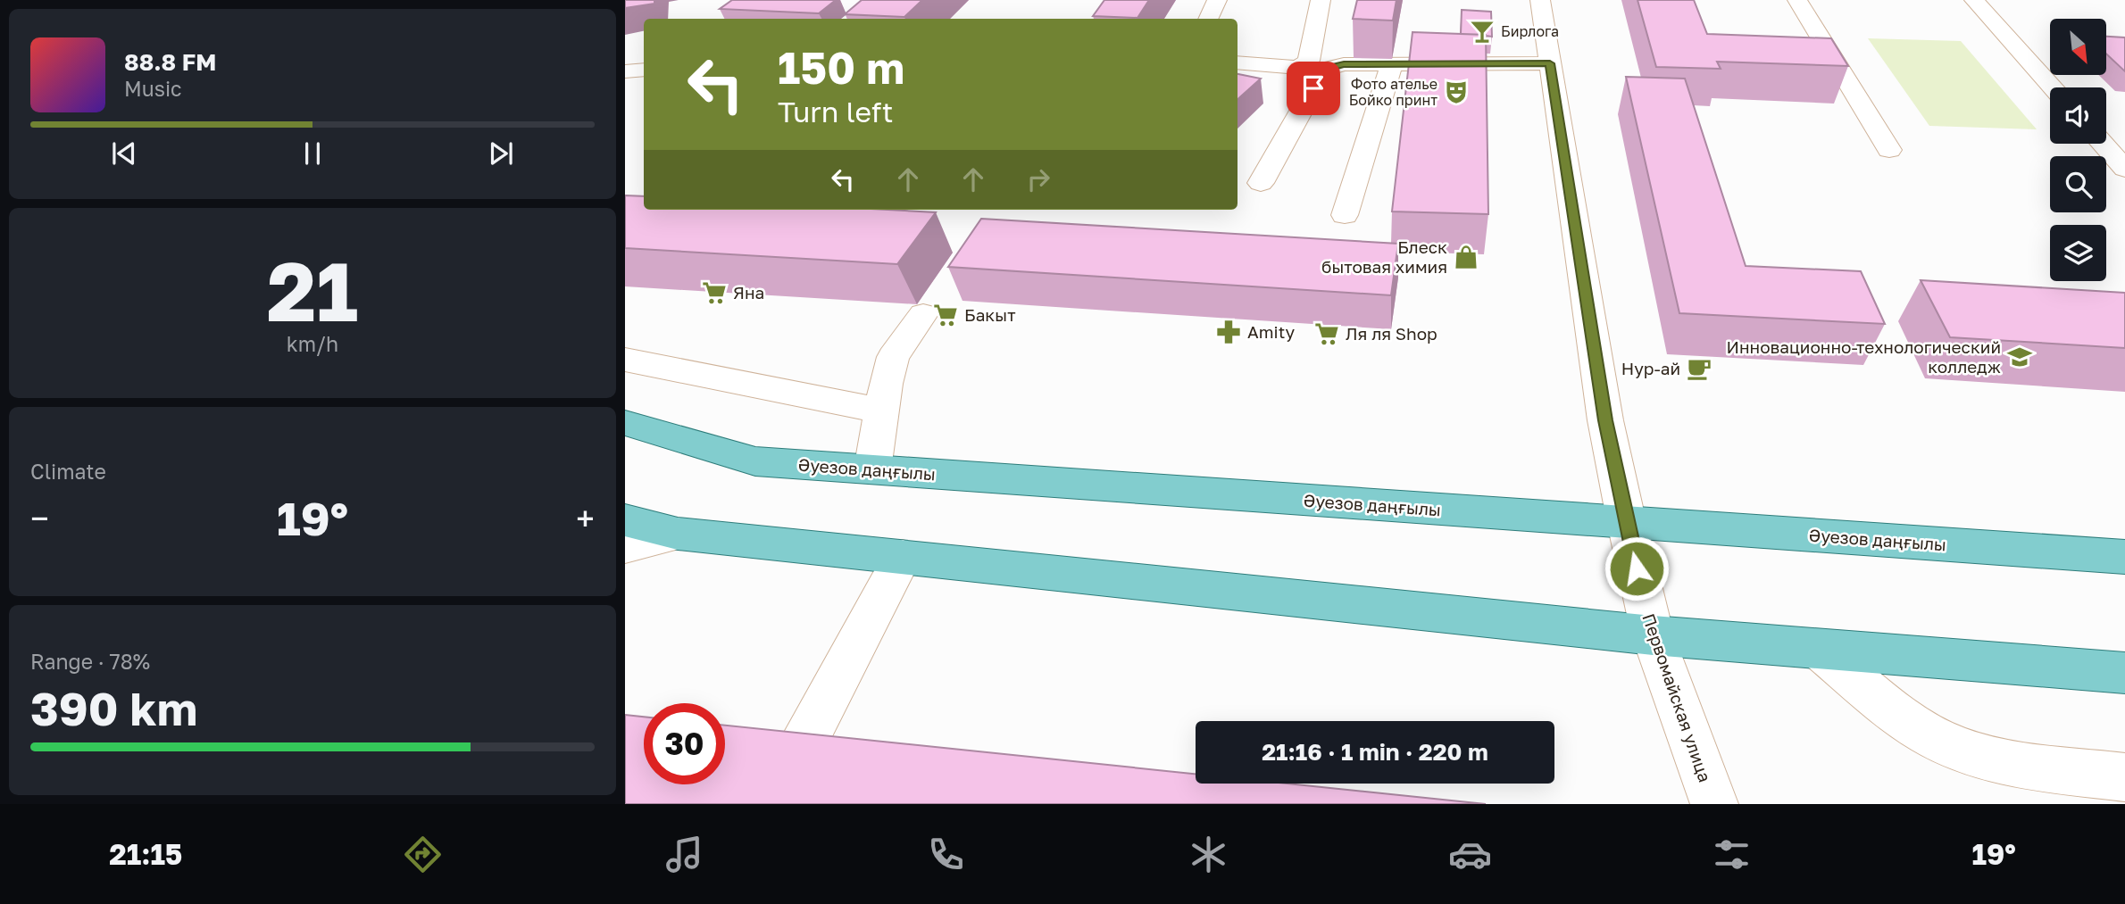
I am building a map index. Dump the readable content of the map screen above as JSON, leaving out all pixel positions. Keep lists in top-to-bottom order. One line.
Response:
{"streets":{"main road":["Әуезов даңғылы"],"street":["Первомайская улица"]},"crossings":[["Әуезов даңғылы","Первомайская улица"]],"places":{"bar":["Бирлога"],"theatre":["Фото ателье Бойко принт"],"shop":["Блеск бытовая химия"],"supermarket":["Яна","Бакыт","Ля ля Shop"],"pharmacy":["Amity"],"school or university":["Инновационно-технологический колледж"],"cafe":["Нур-ай"]},"north":"bottom right","page":{"turn":["150 m","Turn left"],"song":["88.8 FM","Music"],"tile":[["21","km/h"],"Climate",["Range · 78%","390 km"]],"heat":["−","19°","+"],"limit":"30","trip":"21:16 · 1 min · 220 m","tabs":["21:15","19°"]}}
